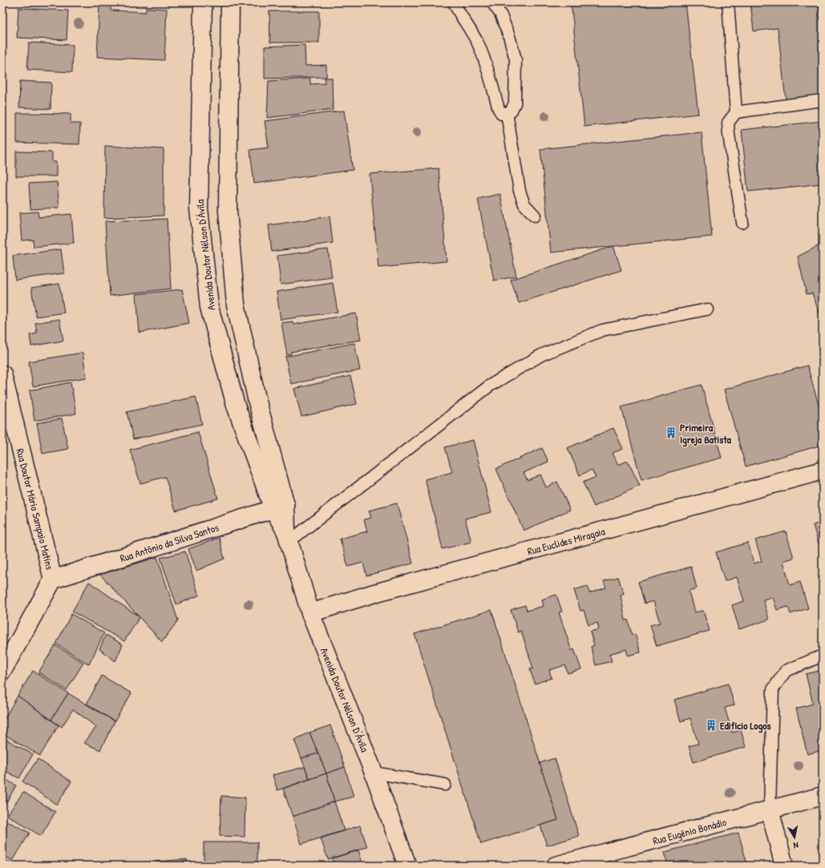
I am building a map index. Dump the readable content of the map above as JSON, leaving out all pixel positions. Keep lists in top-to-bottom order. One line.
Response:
{"streets":{"street":["Avenida Doutor Nélson D'Ávila","Rua Doutor Mário Sampaio Matins","Rua Euclides Miragaia","Rua Antônio da Silva Santos","Rua Eugênio Bonádio"]},"crossings":[["Avenida Doutor Nélson D'Ávila","Rua Euclides Miragaia"],["Avenida Doutor Nélson D'Ávila","Rua Antônio da Silva Santos"],["Rua Doutor Mário Sampaio Matins","Rua Antônio da Silva Santos"]],"places":{"building":["Primeira Igreja Batista","Edifício Logos"]},"north":"bottom"}
